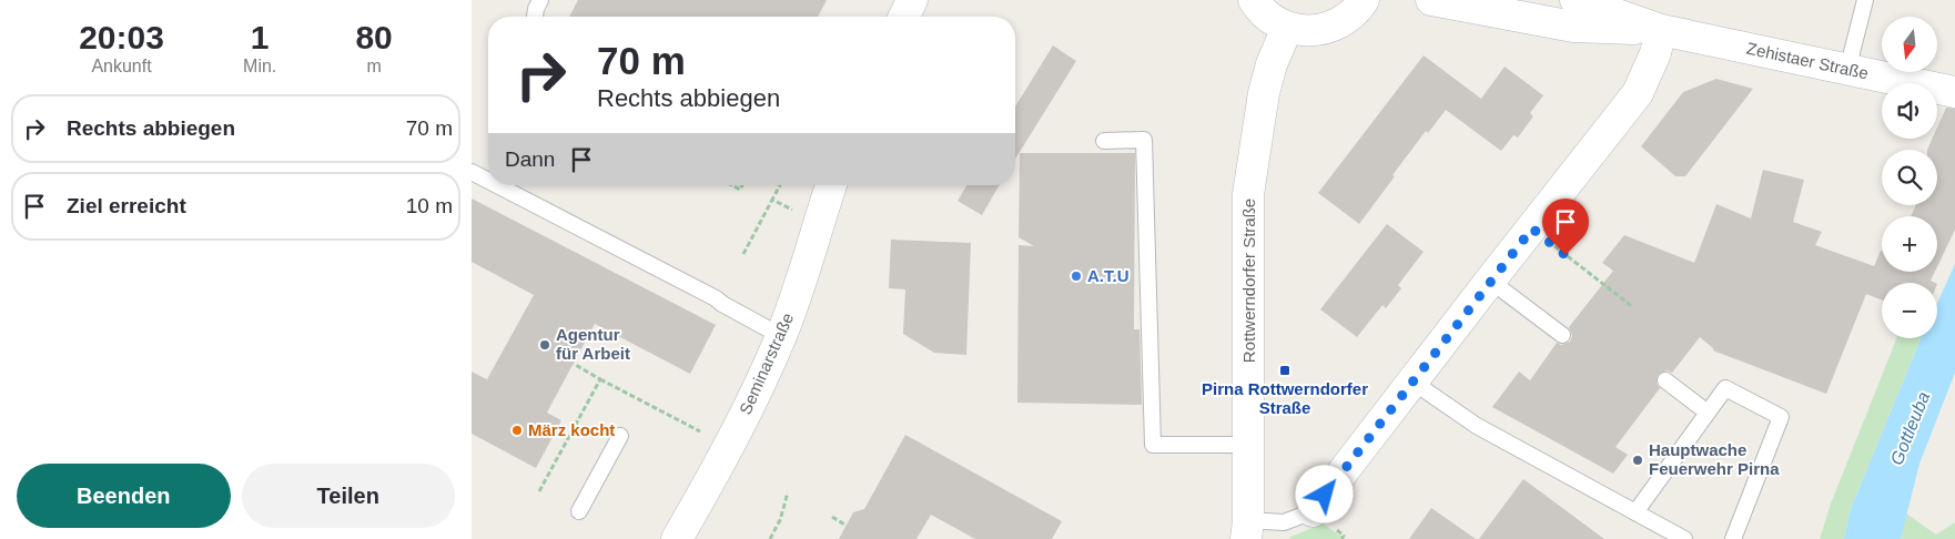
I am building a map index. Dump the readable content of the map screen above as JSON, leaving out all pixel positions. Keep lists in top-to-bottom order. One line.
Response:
{"streets":{"main road":["Zehistaer Straße","Rottwerndorfer Straße","Seminarstraße"]},"water":["Gottleuba"],"places":{"other":["A.T.U","Agentur für Arbeit","März kocht","Hauptwache Feuerwehr Pirna"],"transit":["Pirna Rottwerndorfer Straße"]},"north":"bottom","page":{"eta":["20:03","Ankunft","1","Min.","80","m"],"map_buttons":["+","−"],"turn":["70 m","Rechts abbiegen"],"list":[{"name":"Rechts abbiegen","value":"70 m"},{"name":"Ziel erreicht","value":"10 m"}],"then":"Dann","buttons":["Beenden","Teilen"]}}
